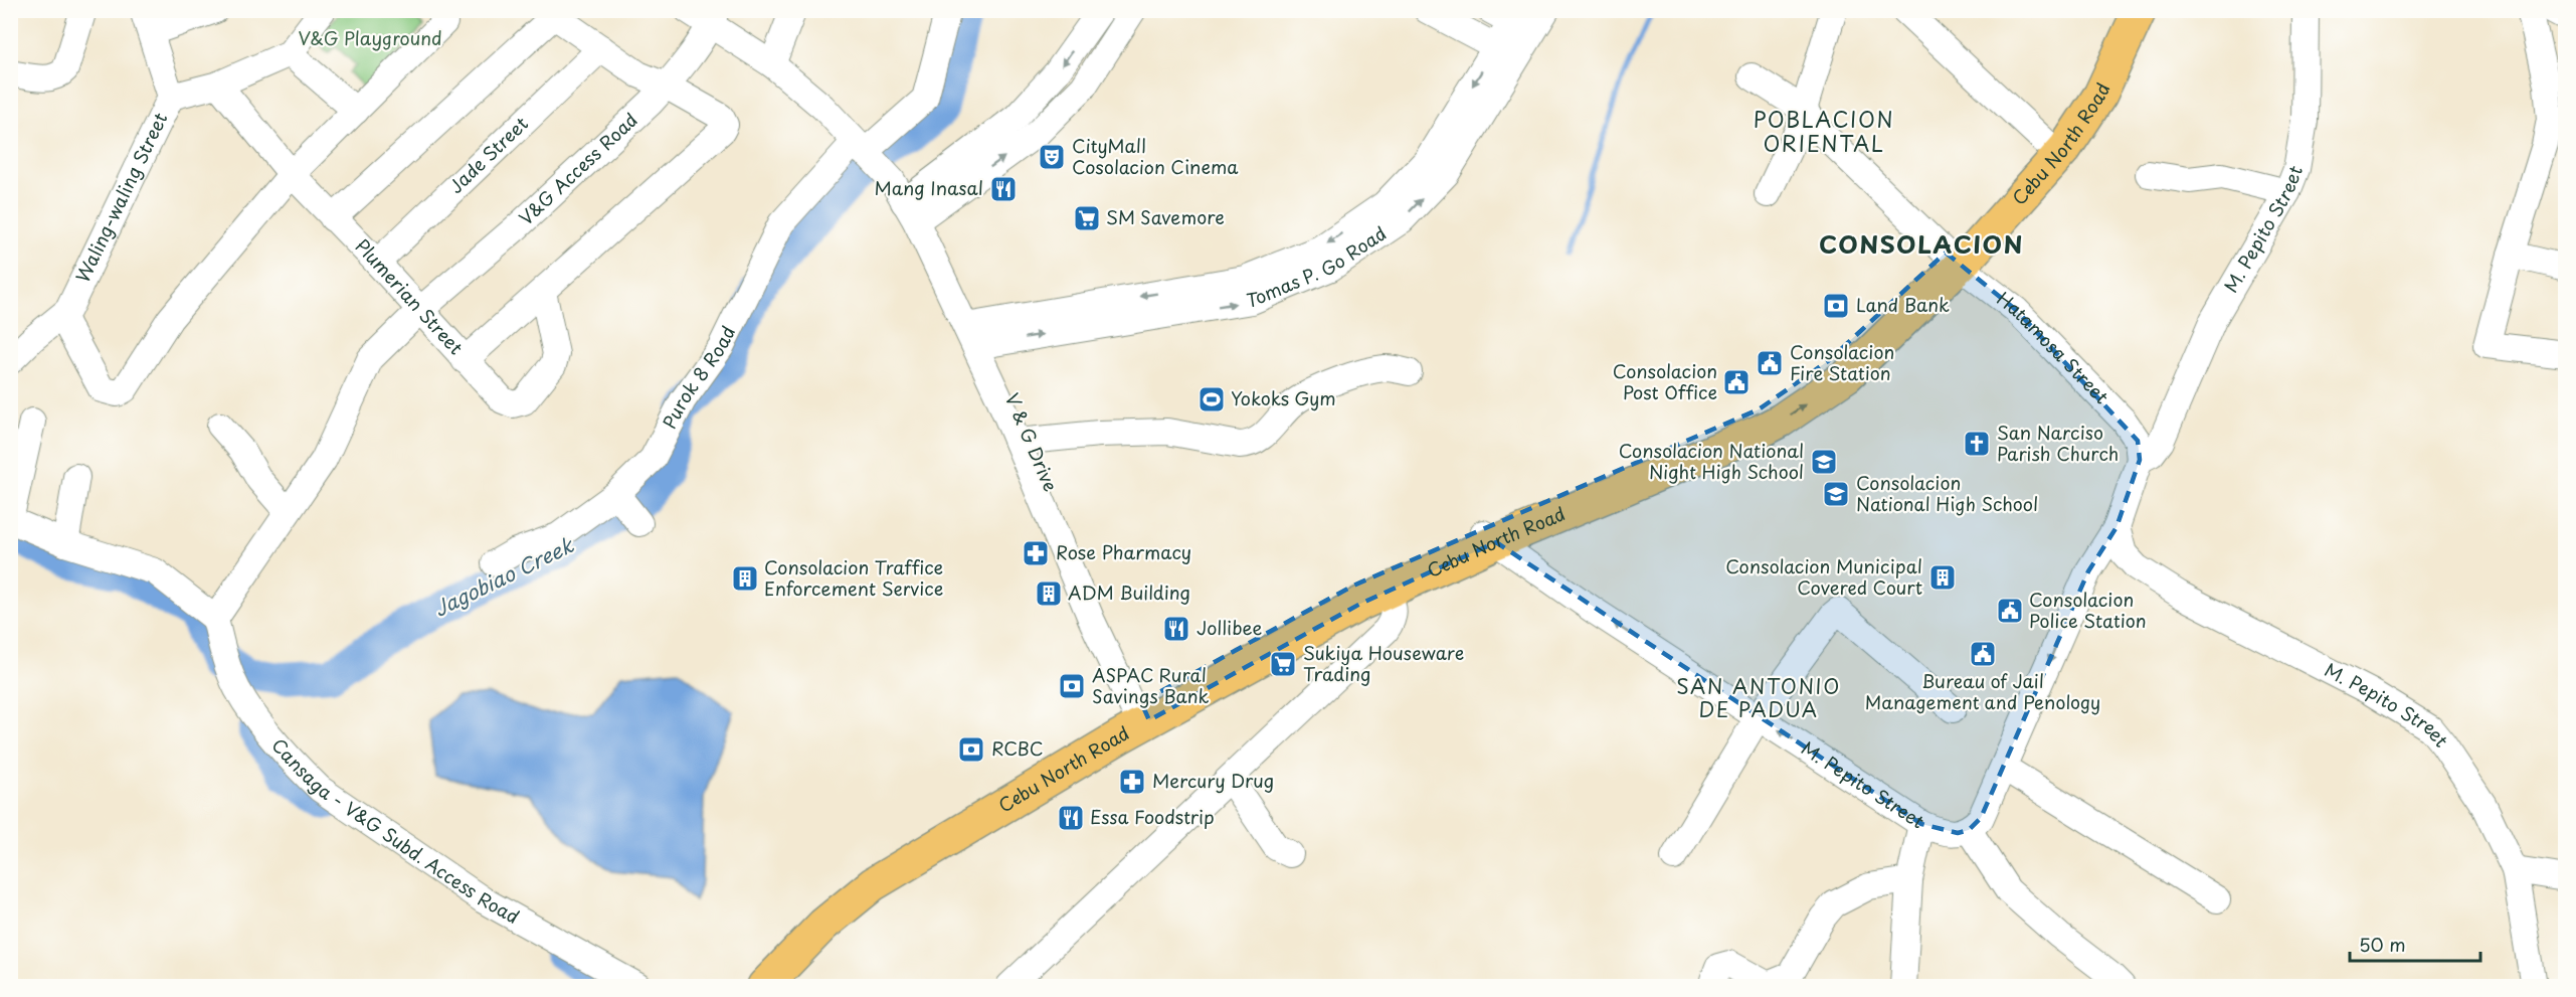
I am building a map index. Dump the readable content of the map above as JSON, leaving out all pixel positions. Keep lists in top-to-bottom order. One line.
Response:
{"streets":{"main road":["Cebu North Road"],"street":["Jade Street","V&G Access Road","Waling-waling Street","M. Pepito Street","Tomas P. Go Road","Plumerian Street","Hatamosa Street","Purok 8 Road","V & G Drive","Cansaga - V&G Subd. Access Road"]},"crossings":[["Cebu North Road","M. Pepito Street"],["Cebu North Road","Hatamosa Street"],["Cebu North Road","V & G Drive"],["Jade Street","Plumerian Street"],["V&G Access Road","Plumerian Street"],["V&G Access Road","V & G Drive"],["V&G Access Road","Cansaga - V&G Subd. Access Road"],["M. Pepito Street","Hatamosa Street"],["Tomas P. Go Road","V & G Drive"],["Purok 8 Road","V & G Drive"]],"districts":["POBLACION ORIENTAL","CONSOLACION","SAN ANTONIO DE PADUA"],"water":["Jagobiao Creek"],"parks":["V&G Playground"],"places":{"theatre":["CityMall Cosolacion Cinema"],"restaurant":["Mang Inasal","Jollibee","Essa Foodstrip"],"supermarket":["SM Savemore","Sukiya Houseware Trading"],"bank":["Land Bank","ASPAC Rural Savings Bank","RCBC"],"public building":["Consolacion Fire Station","Consolacion Post Office","Consolacion Police Station","Bureau of Jail Management and Penology"],"sports":["Yokoks Gym"],"church":["San Narciso Parish Church"],"school or university":["Consolacion National Night High School","Consolacion National High School"],"pharmacy":["Rose Pharmacy","Mercury Drug"],"building":["Consolacion Municipal Covered Court","Consolacion Traffice Enforcement Service","ADM Building"]},"scale_bar":"50 m"}
